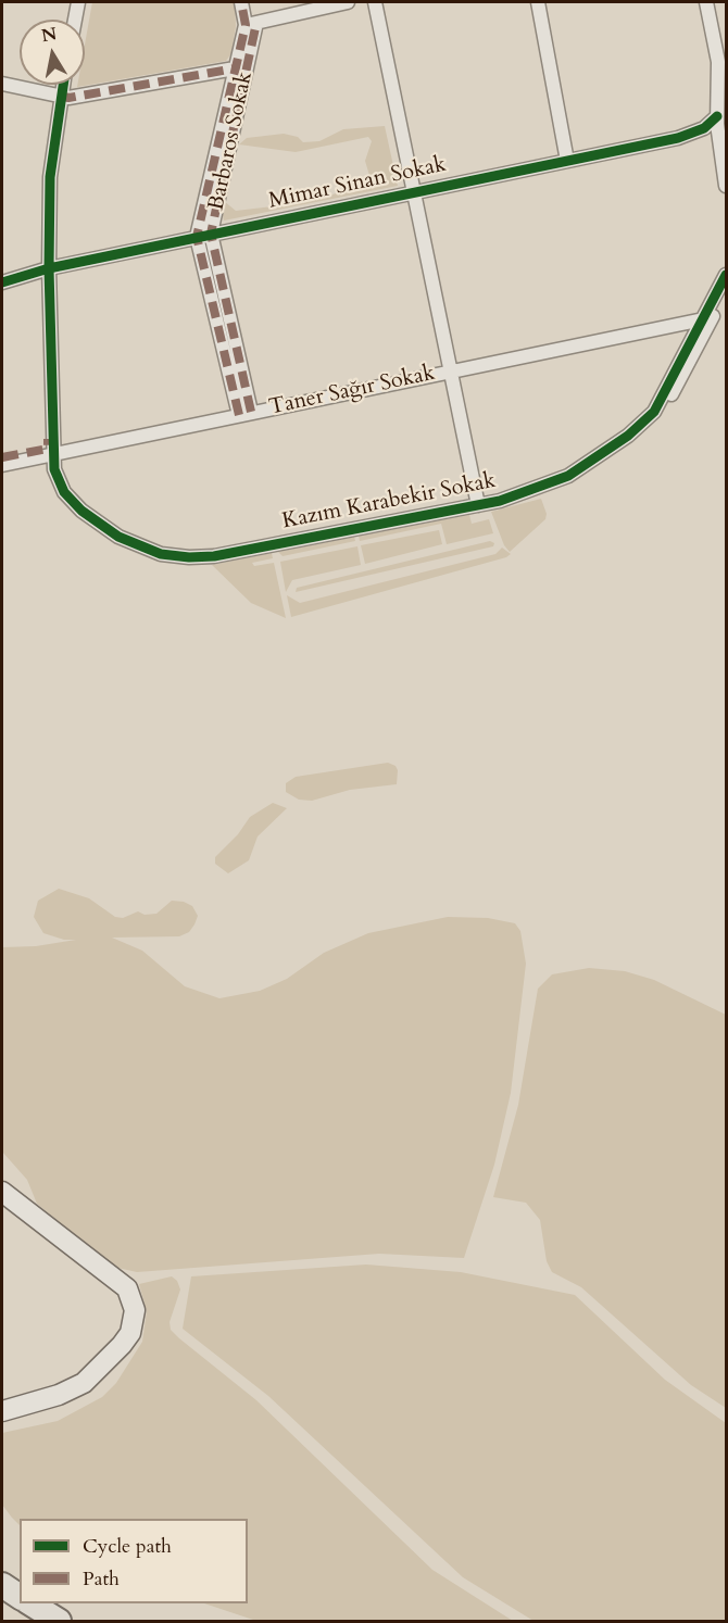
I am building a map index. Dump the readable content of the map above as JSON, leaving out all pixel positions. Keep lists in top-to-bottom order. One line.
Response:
{"streets":{"street":["Barbaros Sokak","Mimar Sinan Sokak","Taner Sağır Sokak","Kazım Karabekir Sokak"]},"crossings":[["Barbaros Sokak","Mimar Sinan Sokak"],["Barbaros Sokak","Taner Sağır Sokak"],["Mimar Sinan Sokak","Kazım Karabekir Sokak"],["Taner Sağır Sokak","Kazım Karabekir Sokak"]],"legend":["Cycle path","Path"],"north":"top"}
